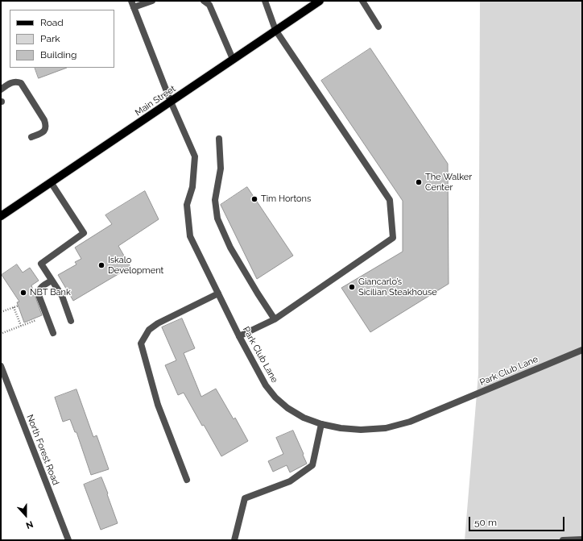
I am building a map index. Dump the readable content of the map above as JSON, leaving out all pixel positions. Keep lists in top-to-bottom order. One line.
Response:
{"streets":{"main road":["Main Street"],"street":["Park Club Lane","North Forest Road"]},"crossings":[["Main Street","Park Club Lane"]],"places":["The Walker Center","Tim Hortons","Iskalo Development","Giancarlo’s Sicilian Steakhouse","NBT Bank"],"legend":["Road","Park","Building"],"scale_bar":"50 m","north":"bottom"}
